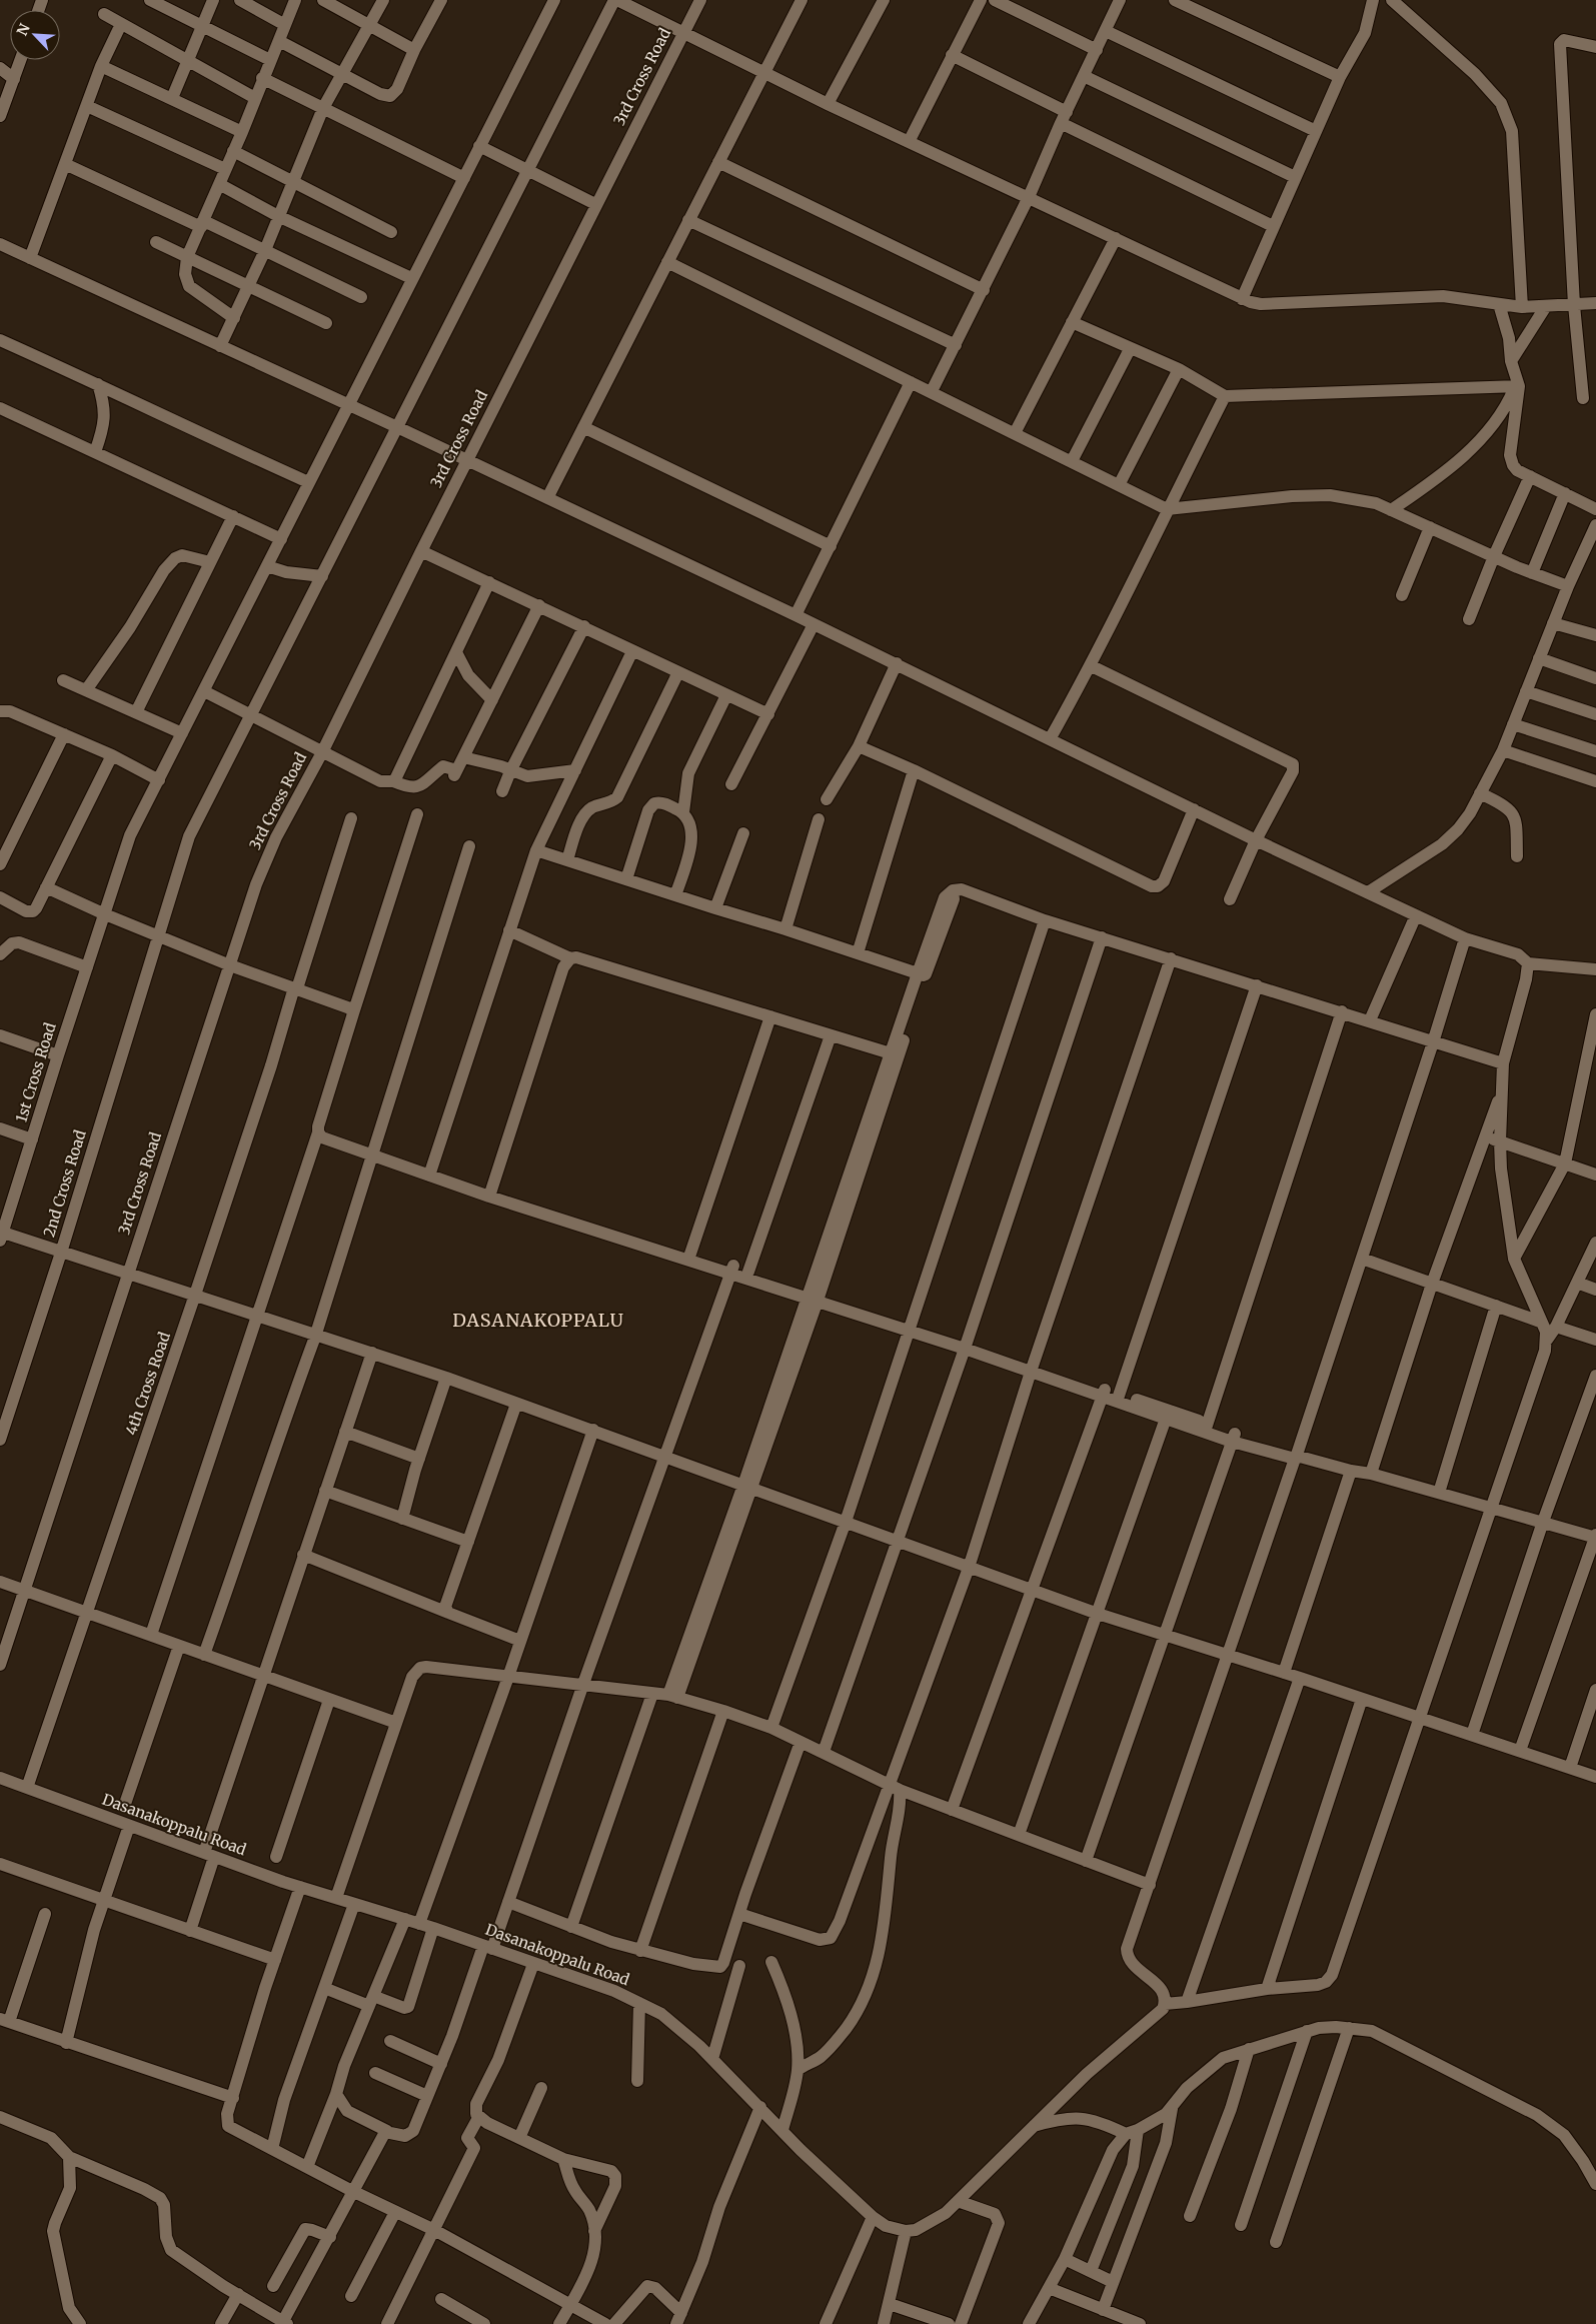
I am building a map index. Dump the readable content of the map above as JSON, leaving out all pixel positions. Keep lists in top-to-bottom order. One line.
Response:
{"streets":{"street":["3rd Cross Road","1st Cross Road","2nd Cross Road","4th Cross Road","Dasanakoppalu Road"]},"crossings":[["4th Cross Road","Dasanakoppalu Road"]],"districts":["DASANAKOPPALU"],"north":"top left"}
